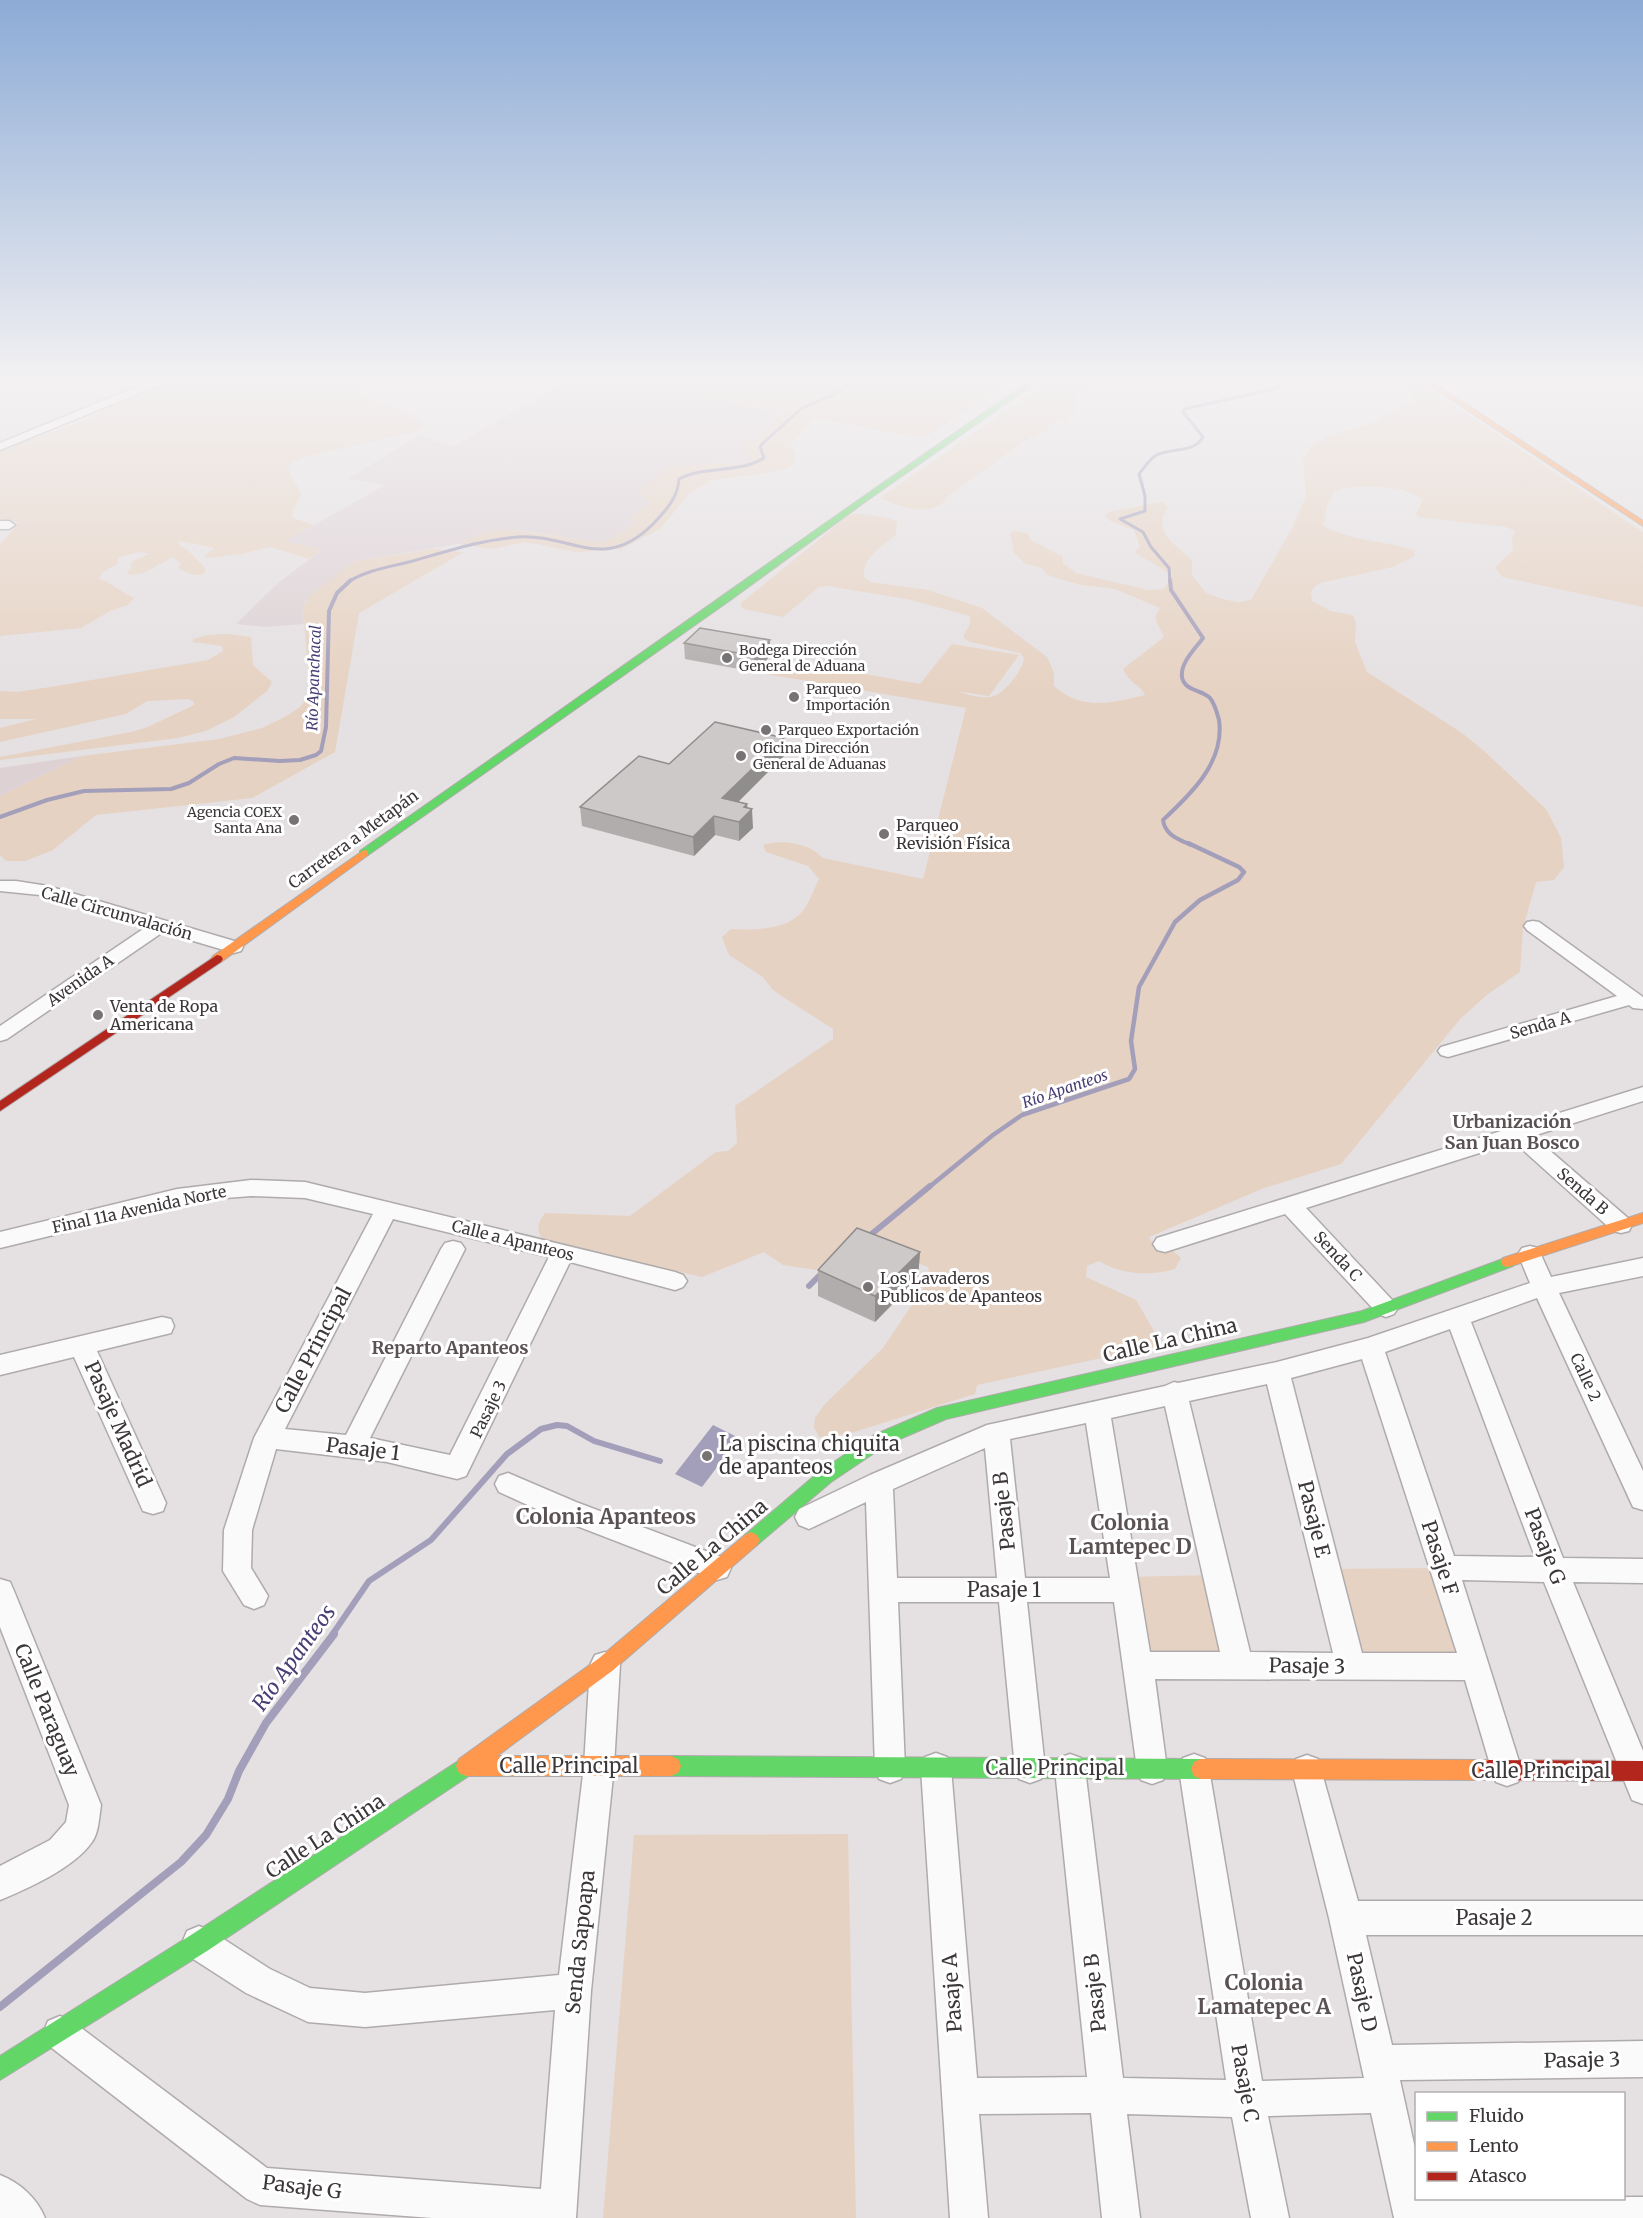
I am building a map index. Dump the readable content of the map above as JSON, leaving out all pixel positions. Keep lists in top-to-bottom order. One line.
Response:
{"streets":{"main road":["Carretera a Metapán","Calle La China","Calle Principal"],"street":["Calle Circunvalación","Avenida A","Senda A","Senda B","Final 11a Avenida Norte","Calle a Apanteos","Senda C","Calle 2","Pasaje 3","Pasaje Madrid","Pasaje 1","Pasaje B","Pasaje E","Pasaje G","Pasaje F","Calle Paraguay","Pasaje 2","Senda Sapoapa","Pasaje D","Pasaje A","Pasaje C"]},"crossings":[["Carretera a Metapán","Calle Circunvalación"],["Calle Circunvalación","Avenida A"],["Senda B","Calle La China"],["Final 11a Avenida Norte","Calle a Apanteos"],["Calle a Apanteos","Calle Principal"],["Calle a Apanteos","Pasaje 3"],["Senda C","Calle La China"],["Calle La China","Calle Principal"],["Calle La China","Calle 2"],["Calle La China","Pasaje G"],["Calle La China","Senda Sapoapa"],["Calle Principal","Pasaje 1"],["Calle Principal","Pasaje B"],["Calle Principal","Pasaje G"],["Calle Principal","Pasaje F"],["Calle Principal","Senda Sapoapa"],["Calle Principal","Pasaje D"],["Calle Principal","Pasaje A"],["Calle Principal","Pasaje C"],["Pasaje 3","Pasaje 1"],["Pasaje 3","Pasaje B"],["Pasaje 3","Pasaje E"],["Pasaje 3","Pasaje F"],["Pasaje 3","Pasaje D"],["Pasaje 3","Pasaje A"],["Pasaje 3","Pasaje C"],["Pasaje 1","Pasaje B"],["Pasaje G","Senda Sapoapa"],["Pasaje 2","Pasaje D"]],"districts":["Urbanización San Juan Bosco","Reparto Apanteos","Colonia Apanteos","Colonia Lamtepec D","Colonia Lamatepec A"],"water":["Río Apanchacal","Río Apanteos"],"places":["Bodega Dirección General de Aduana","Parqueo Importación","Parqueo Exportación","Oficina Dirección General de Aduanas","Agencia COEX Santa Ana","Parqueo Revisión Física","Venta de Ropa Americana","Los Lavaderos Publicos de Apanteos","La piscina chiquita de apanteos"],"legend":["Fluido","Lento","Atasco"]}
